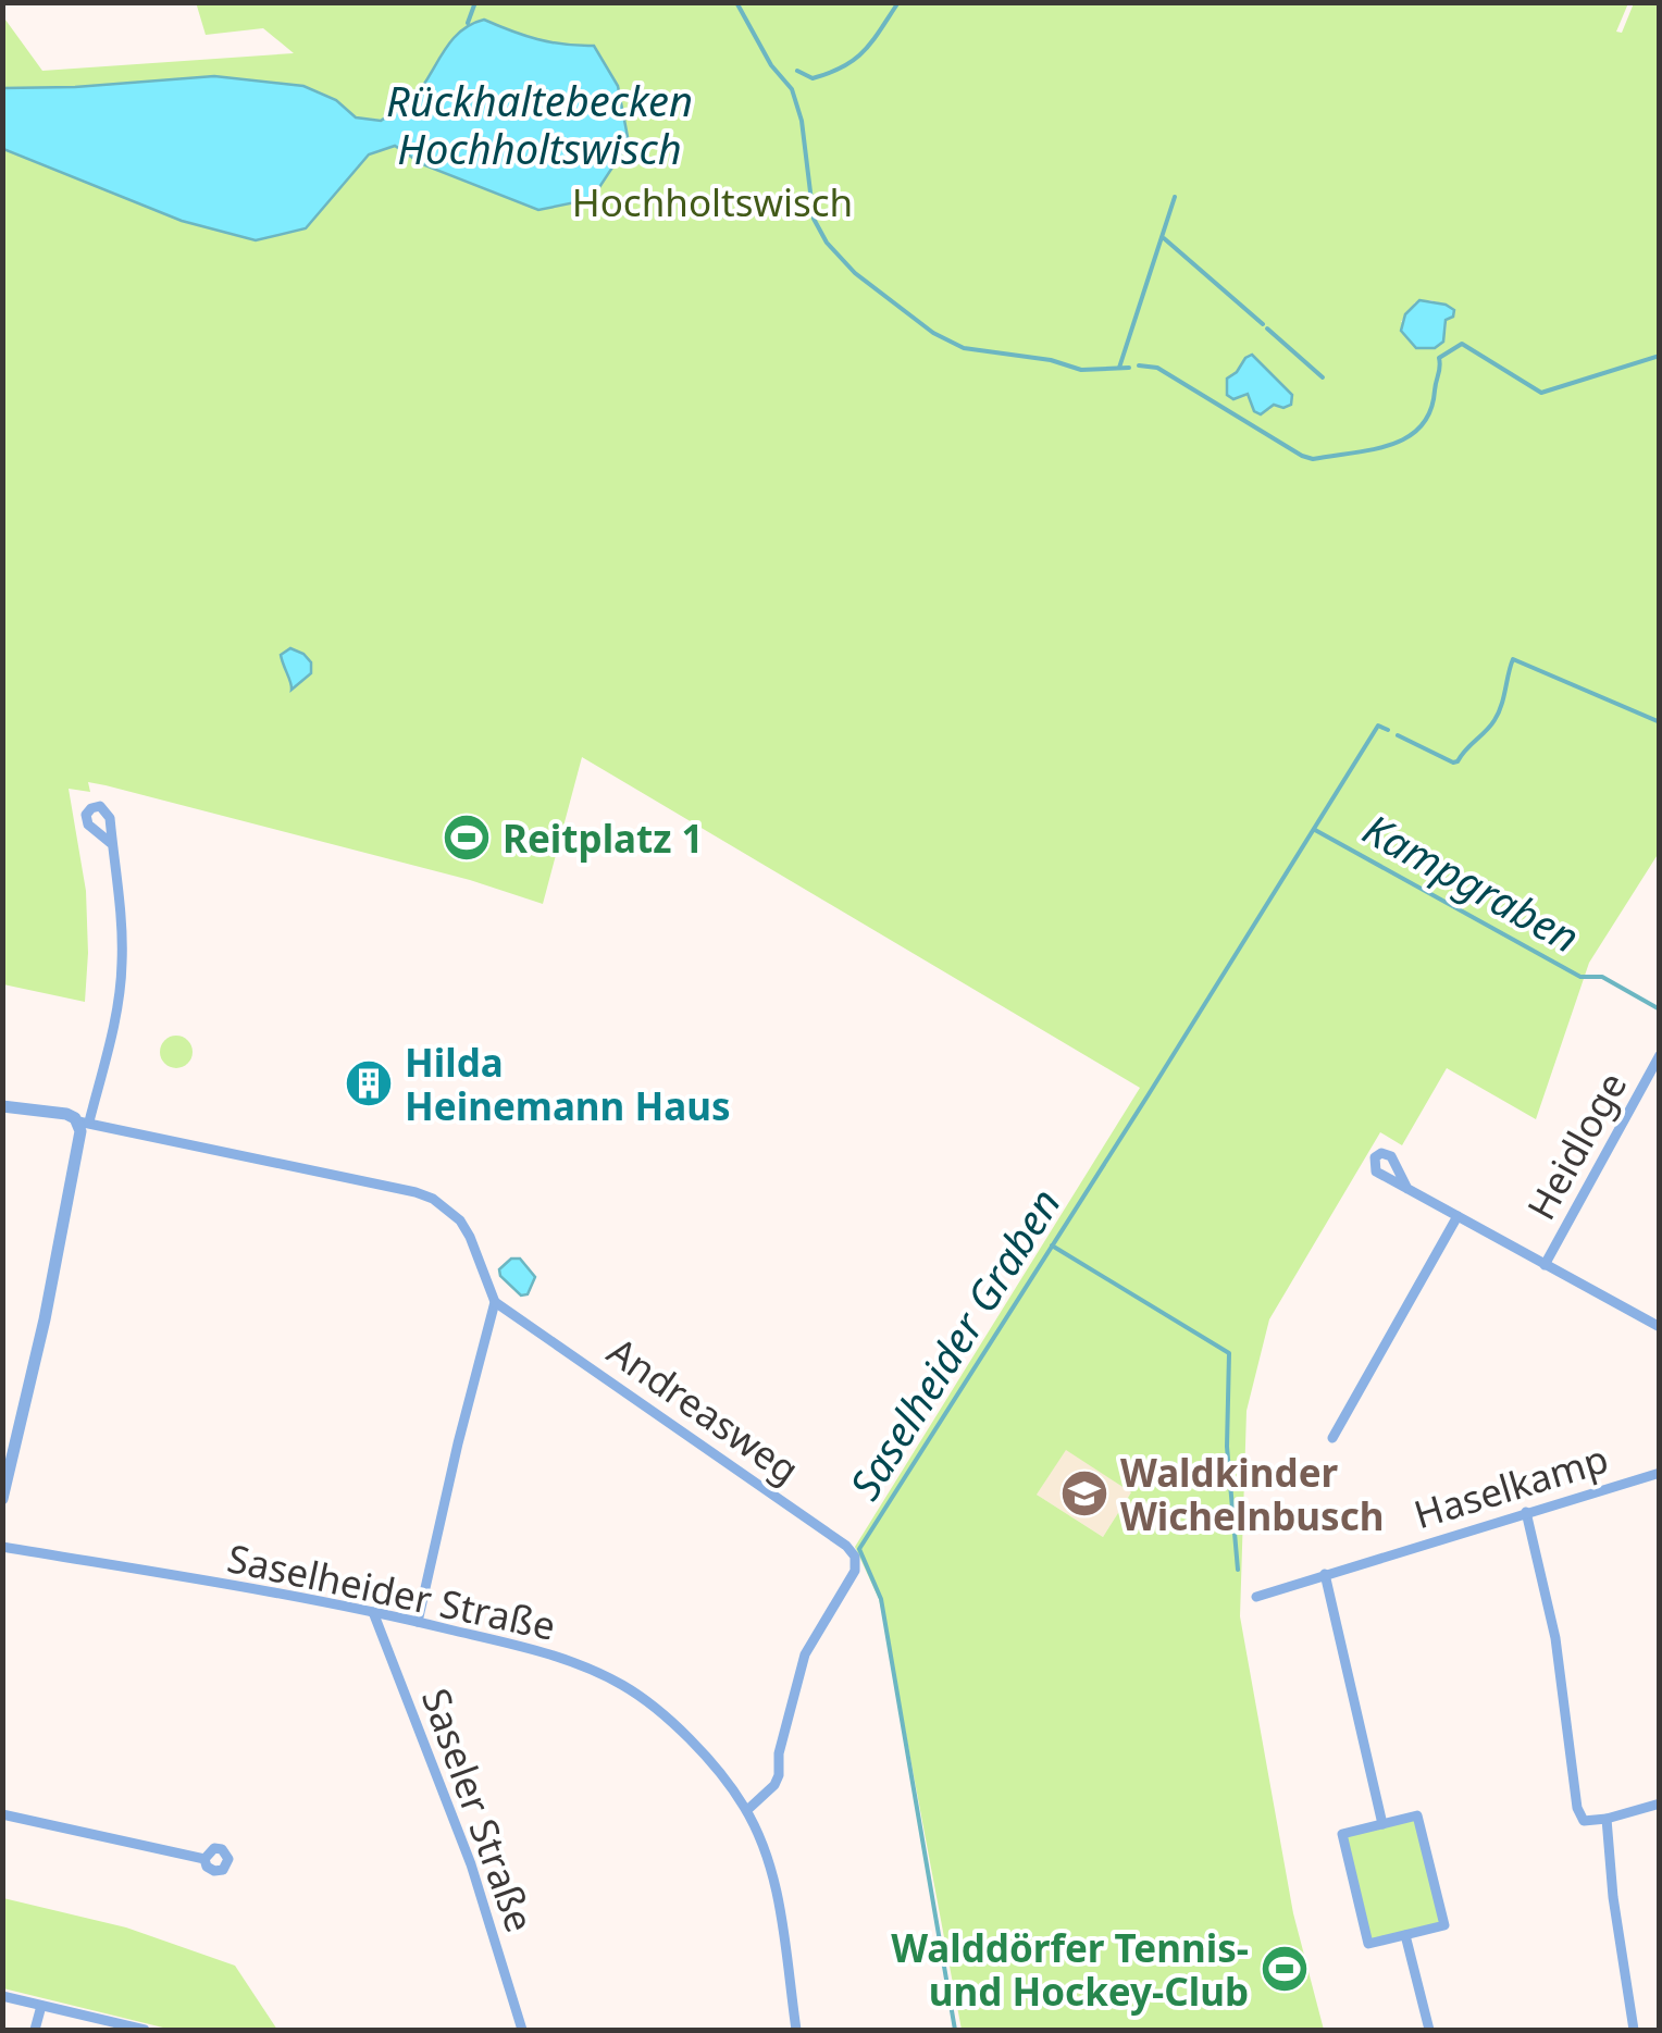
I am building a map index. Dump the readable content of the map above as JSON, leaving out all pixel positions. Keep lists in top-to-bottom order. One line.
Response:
{"streets":{"street":["Heidloge","Andreasweg","Haselkamp","Saselheider Straße","Saseler Straße"]},"crossings":[["Andreasweg","Saselheider Straße"],["Saselheider Straße","Saseler Straße"]],"water":["Rückhaltebecken Hochholtswisch","Kampgraben","Saselheider Graben"],"parks":["Hochholtswisch"],"places":{"sports":["Reitplatz 1","Walddörfer Tennis- und Hockey-Club"],"building":["Hilda Heinemann Haus"],"school or university":["Waldkinder Wichelnbusch"]}}
